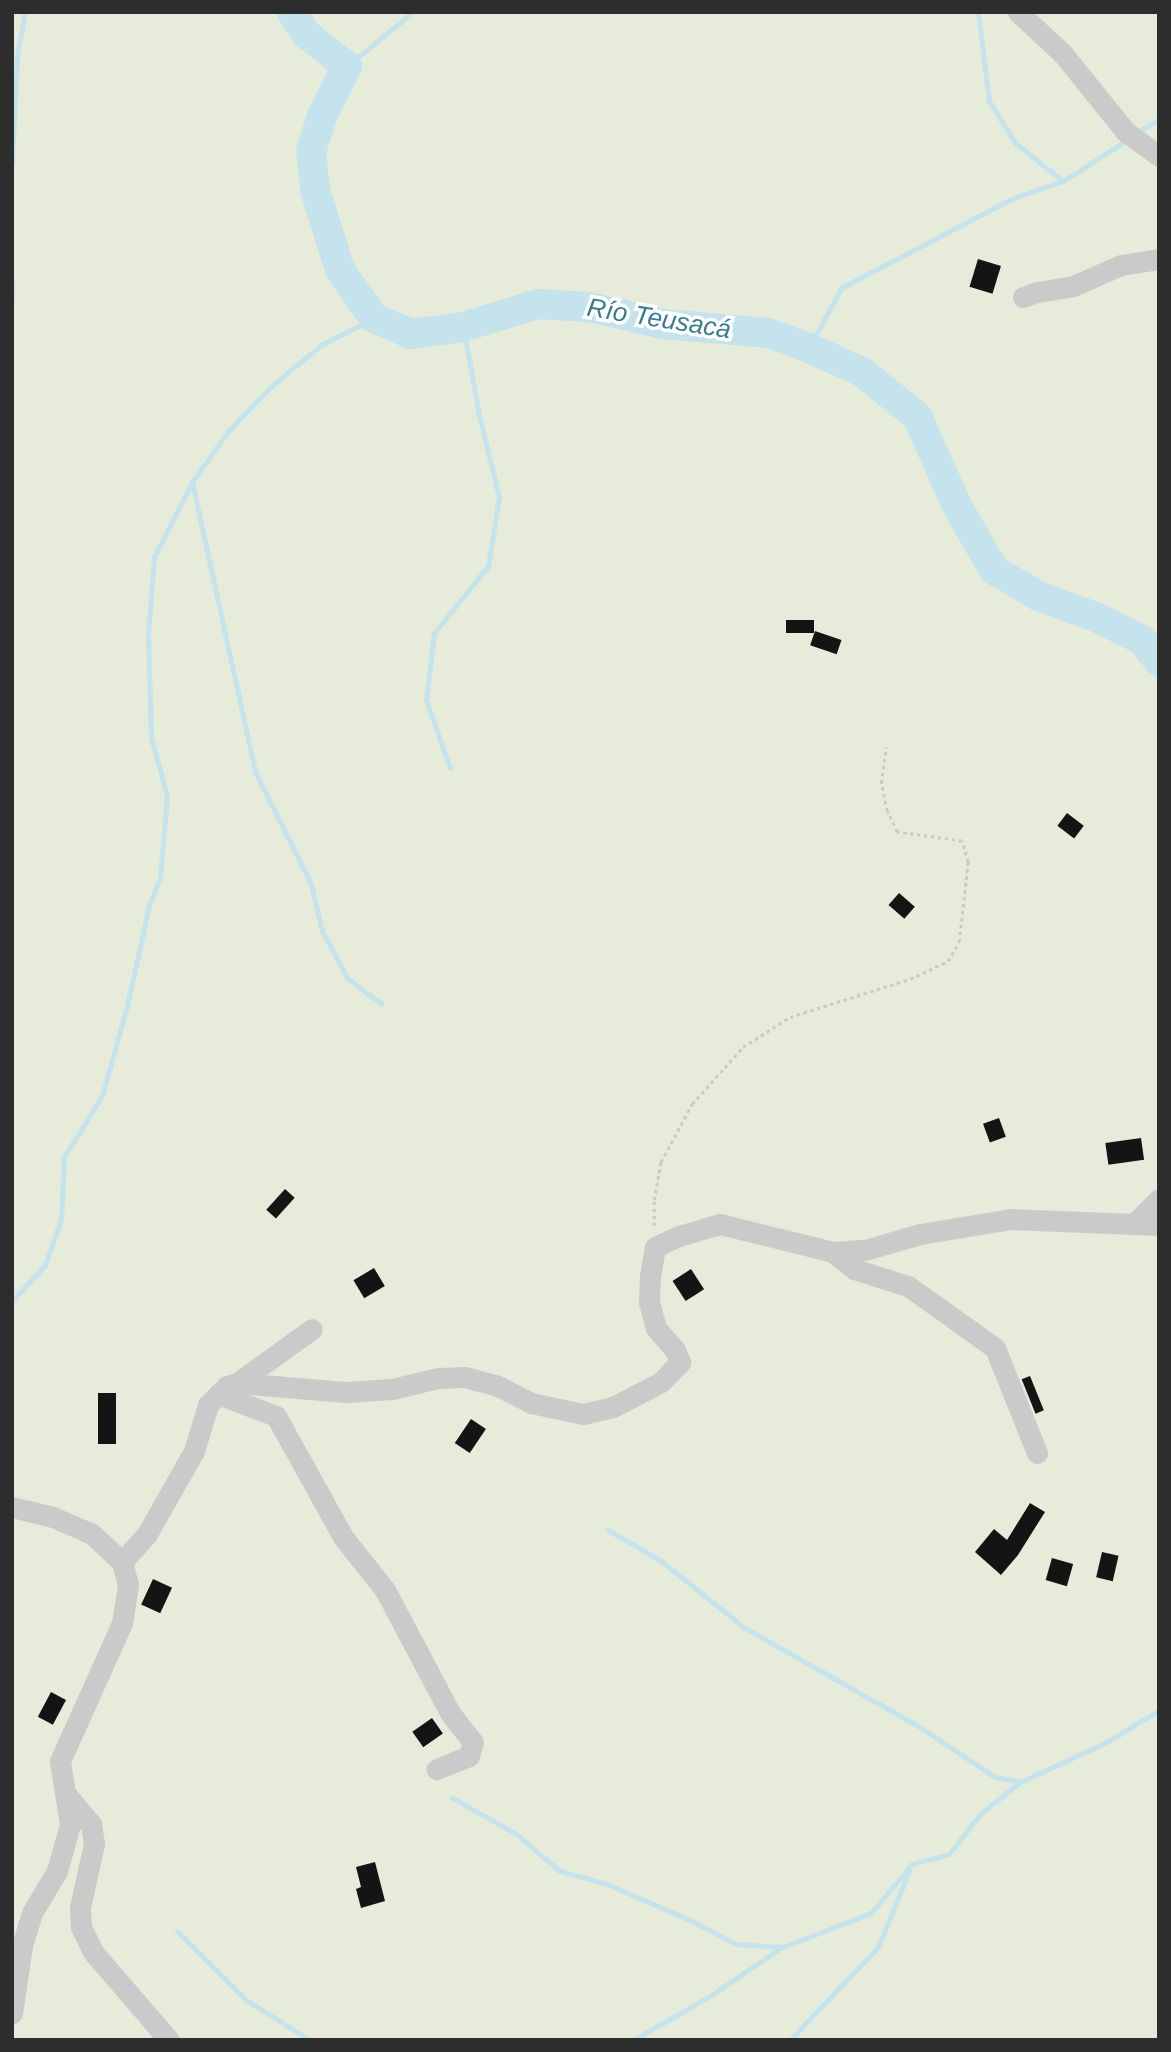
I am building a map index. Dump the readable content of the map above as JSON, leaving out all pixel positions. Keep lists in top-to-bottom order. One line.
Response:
{"water":["Río Teusacá"]}
